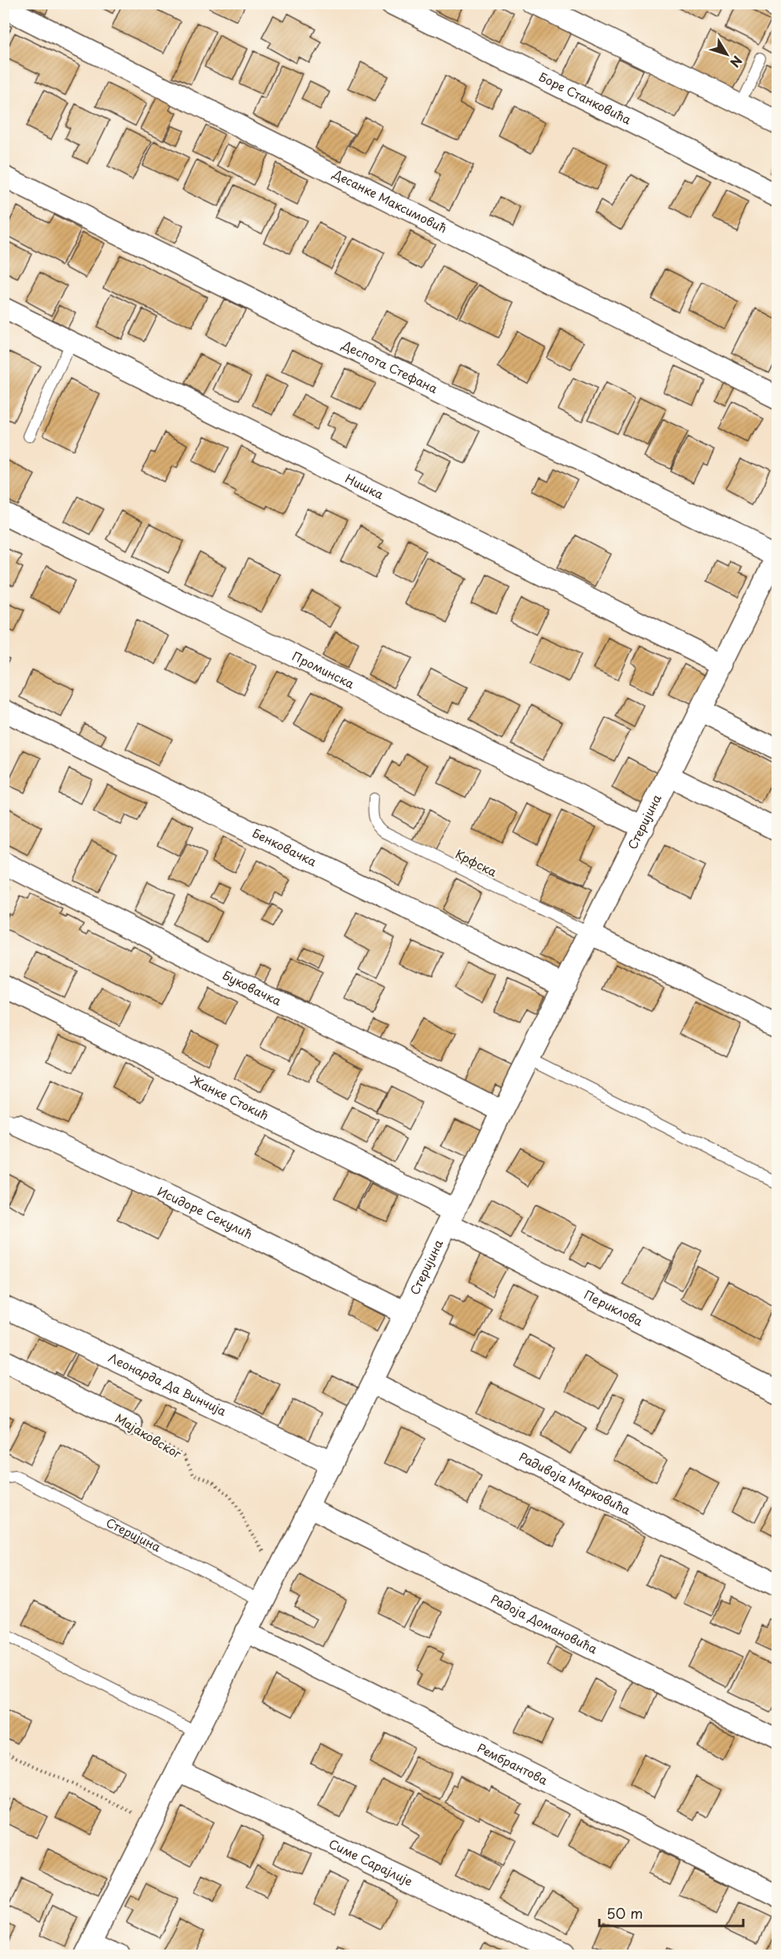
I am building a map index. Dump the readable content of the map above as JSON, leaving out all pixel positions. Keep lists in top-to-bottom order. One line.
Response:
{"streets":{"street":["Боре Станковића","Десанке Максимовић","Деспота Стефана","Нишка","Проминска","Стеријина","Бенковачка","Буковачка","Жанке Стокић","Исидоре Секулић","Периклова","Леонарда Да Винчија","Мајаковског","Радивоја Марковића","Радоја Домановића","Рембрантова","Симе Сарајлије"],"lane":["Крфска"]},"crossings":[["Деспота Стефана","Стеријина"],["Нишка","Стеријина"],["Проминска","Стеријина"],["Стеријина","Бенковачка"],["Стеријина","Крфска"],["Стеријина","Буковачка"],["Стеријина","Жанке Стокић"],["Стеријина","Исидоре Секулић"],["Стеријина","Периклова"],["Стеријина","Леонарда Да Винчија"],["Стеријина","Мајаковског"],["Стеријина","Радивоја Марковића"],["Стеријина","Радоја Домановића"],["Стеријина","Рембрантова"],["Стеријина","Симе Сарајлије"],["Жанке Стокић","Периклова"]],"scale_bar":"50 m","north":"bottom right"}
